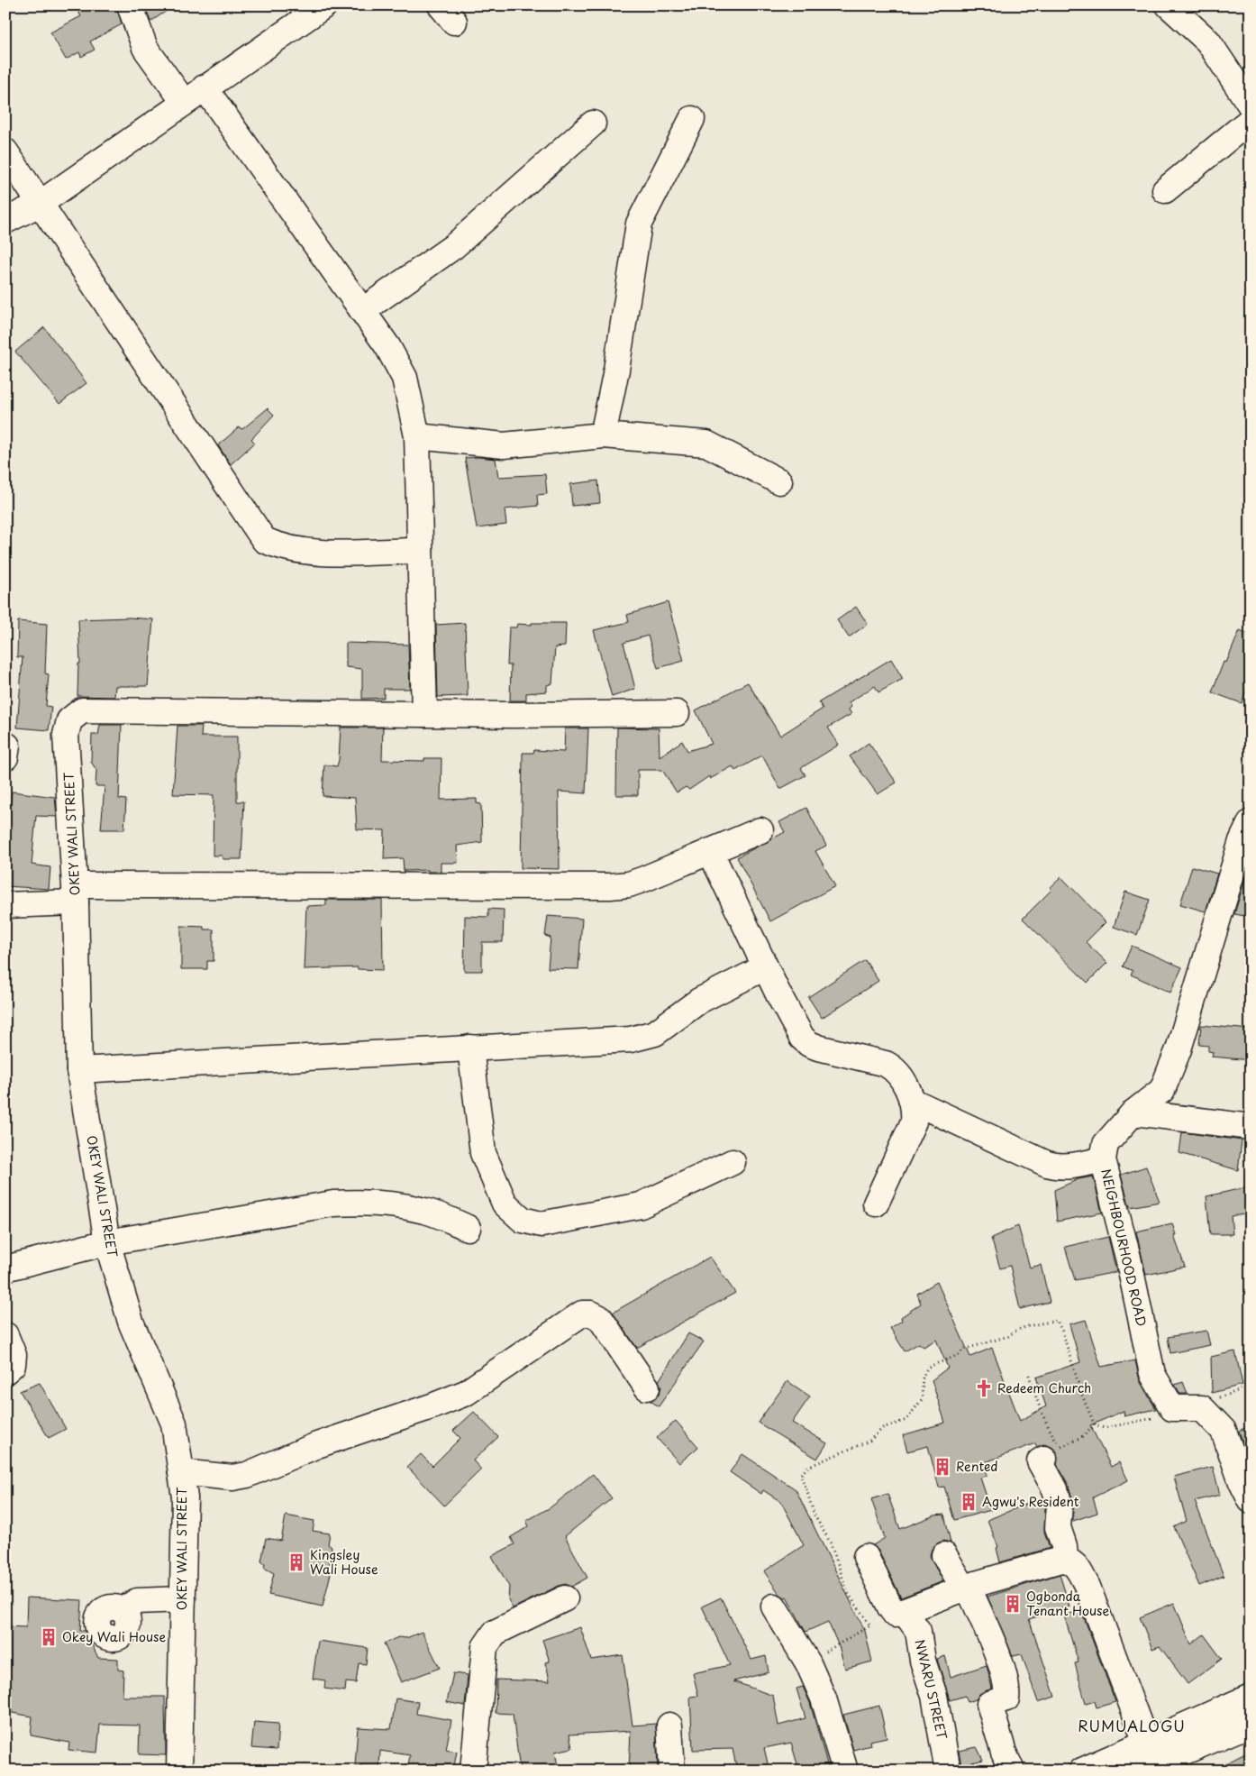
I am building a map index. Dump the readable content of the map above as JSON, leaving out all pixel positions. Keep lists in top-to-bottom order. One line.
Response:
{"streets":{"street":["OKEY WALI STREET","NEIGHBOURHOOD ROAD","NWARU STREET"]},"districts":["RUMUALOGU"],"places":{"church":["Redeem Church"],"building":["Rented","Agwu's Resident","Kingsley Wali House","Ogbonda Tenant House","Okey Wali House"]}}
